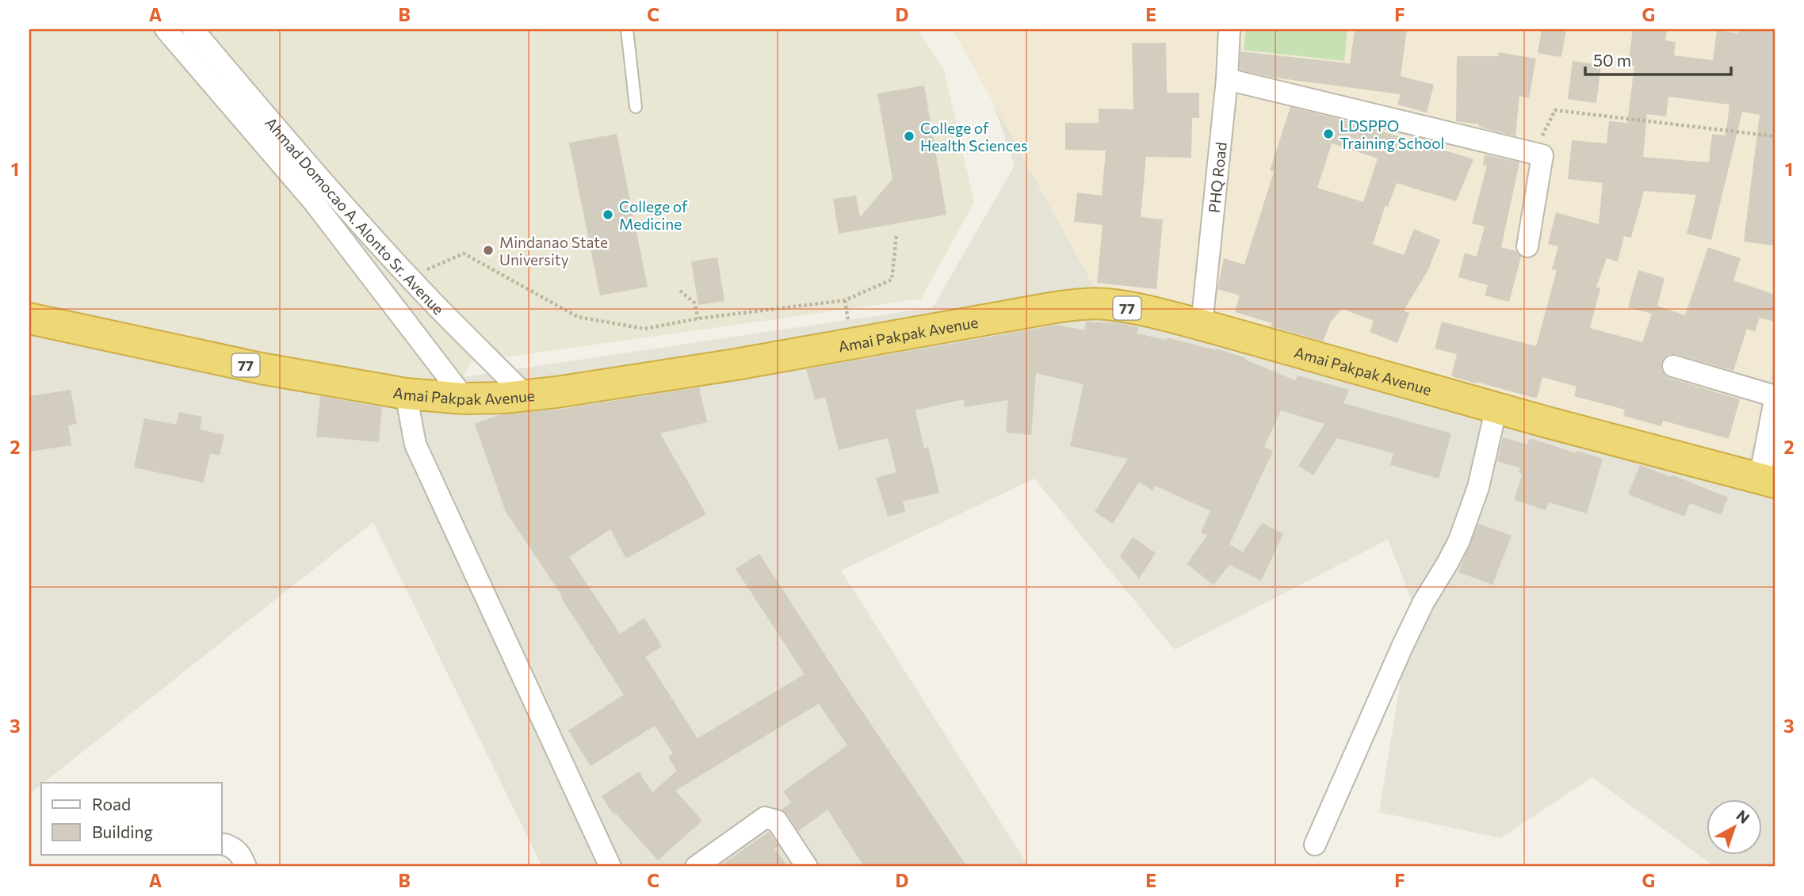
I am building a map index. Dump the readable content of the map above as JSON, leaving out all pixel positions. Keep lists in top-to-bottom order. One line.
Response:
{"streets":{"highway":["77","Amai Pakpak Avenue"],"street":["PHQ Road","Ahmad Domocao A. Alonto Sr. Avenue"]},"crossings":[["PHQ Road","Amai Pakpak Avenue"],["Ahmad Domocao A. Alonto Sr. Avenue","Amai Pakpak Avenue"]],"places":["LDSPPO Training School","College of Health Sciences","College of Medicine","Mindanao State University"],"legend":["Road","Building"],"scale_bar":"50 m","north":"top right","grid":{"columns":["A","B","C","D","E","F","G"],"rows":["1","2","3"]}}
